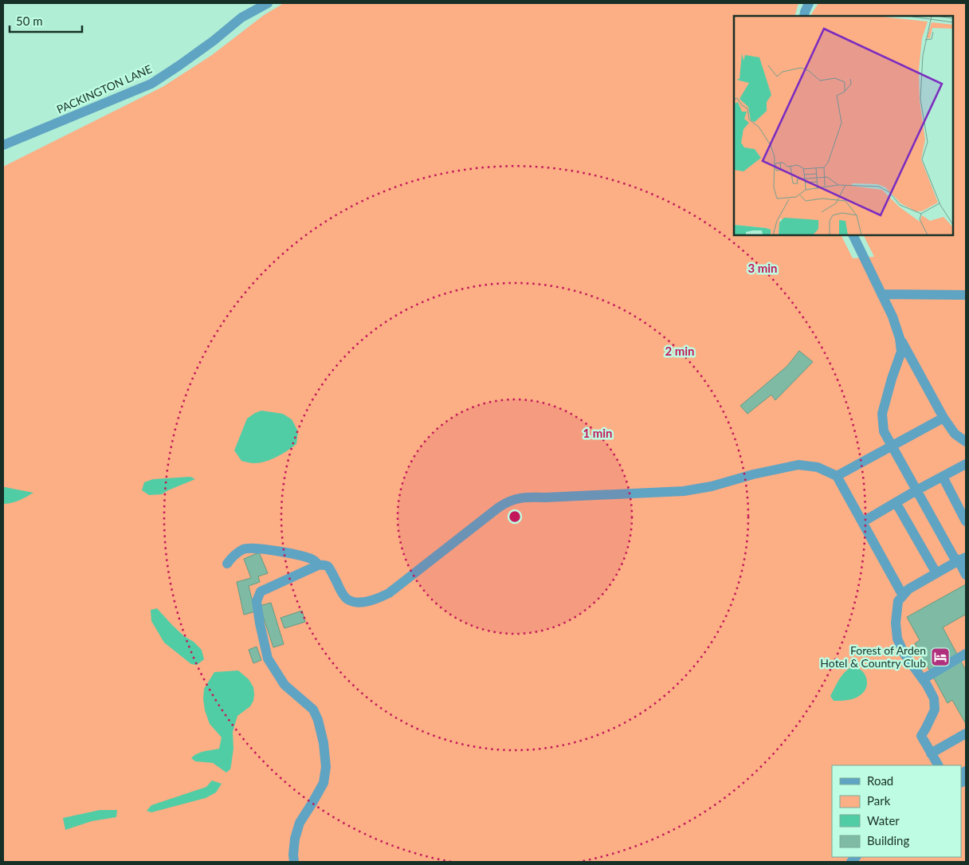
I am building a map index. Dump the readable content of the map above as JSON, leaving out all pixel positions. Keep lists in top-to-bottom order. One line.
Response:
{"streets":{"street":["PACKINGTON LANE"]},"places":{"hotel":["Forest of Arden Hotel & Country Club"]},"legend":["Road","Park","Water","Building"],"scale_bar":"50 m","rings":["3 min","2 min","1 min"]}
